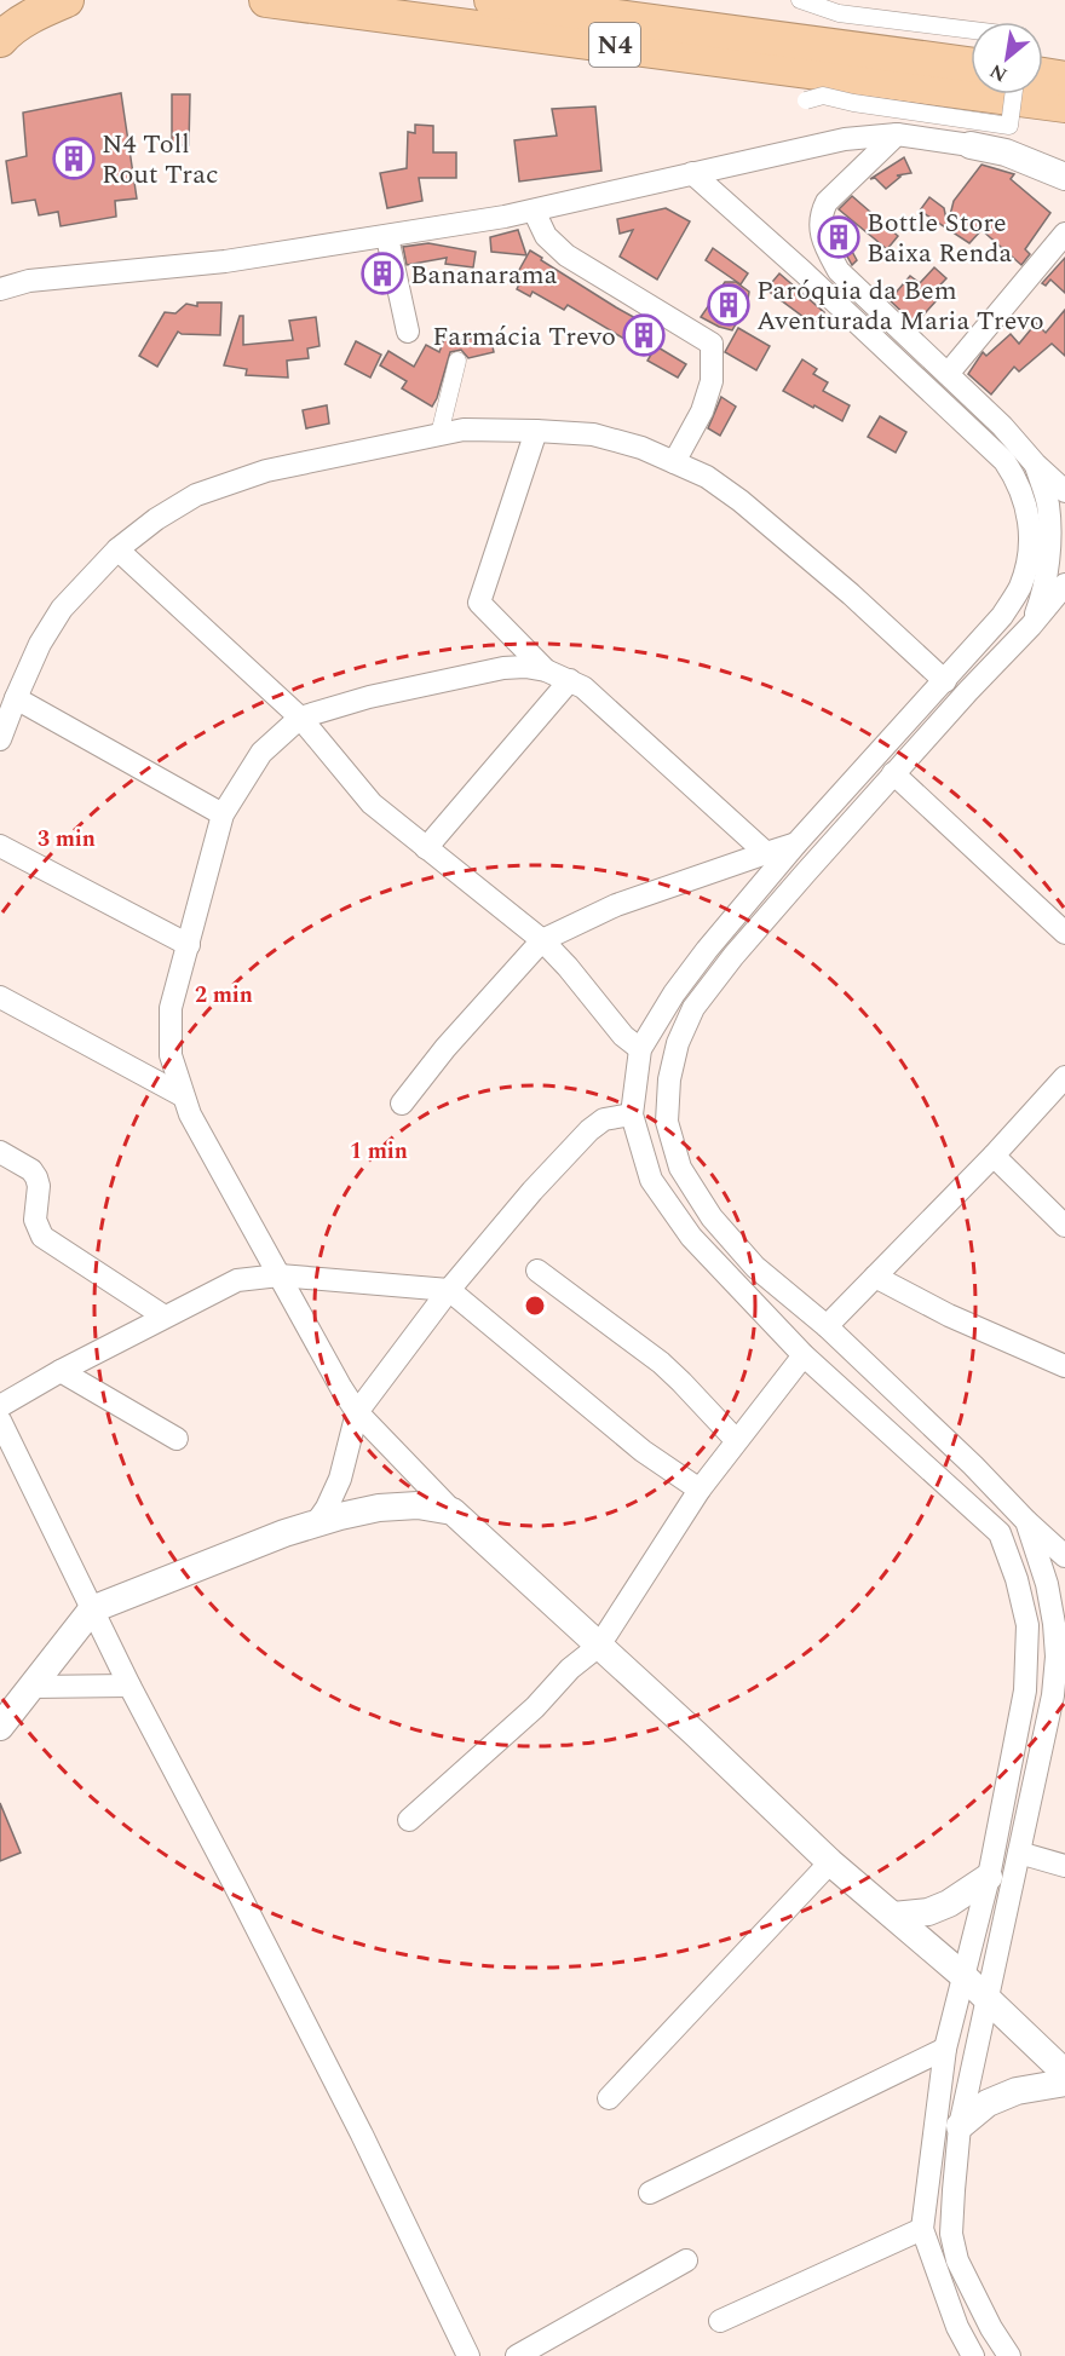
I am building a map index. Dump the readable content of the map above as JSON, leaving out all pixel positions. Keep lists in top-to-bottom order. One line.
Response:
{"streets":{"highway":["N4"]},"places":{"building":["N4 Toll Rout Trac","Bottle Store Baixa Renda","Bananarama","Paróquia da Bem Aventurada Maria Trevo","Farmácia Trevo"]},"north":"bottom left","rings":["3 min","2 min","1 min"]}
